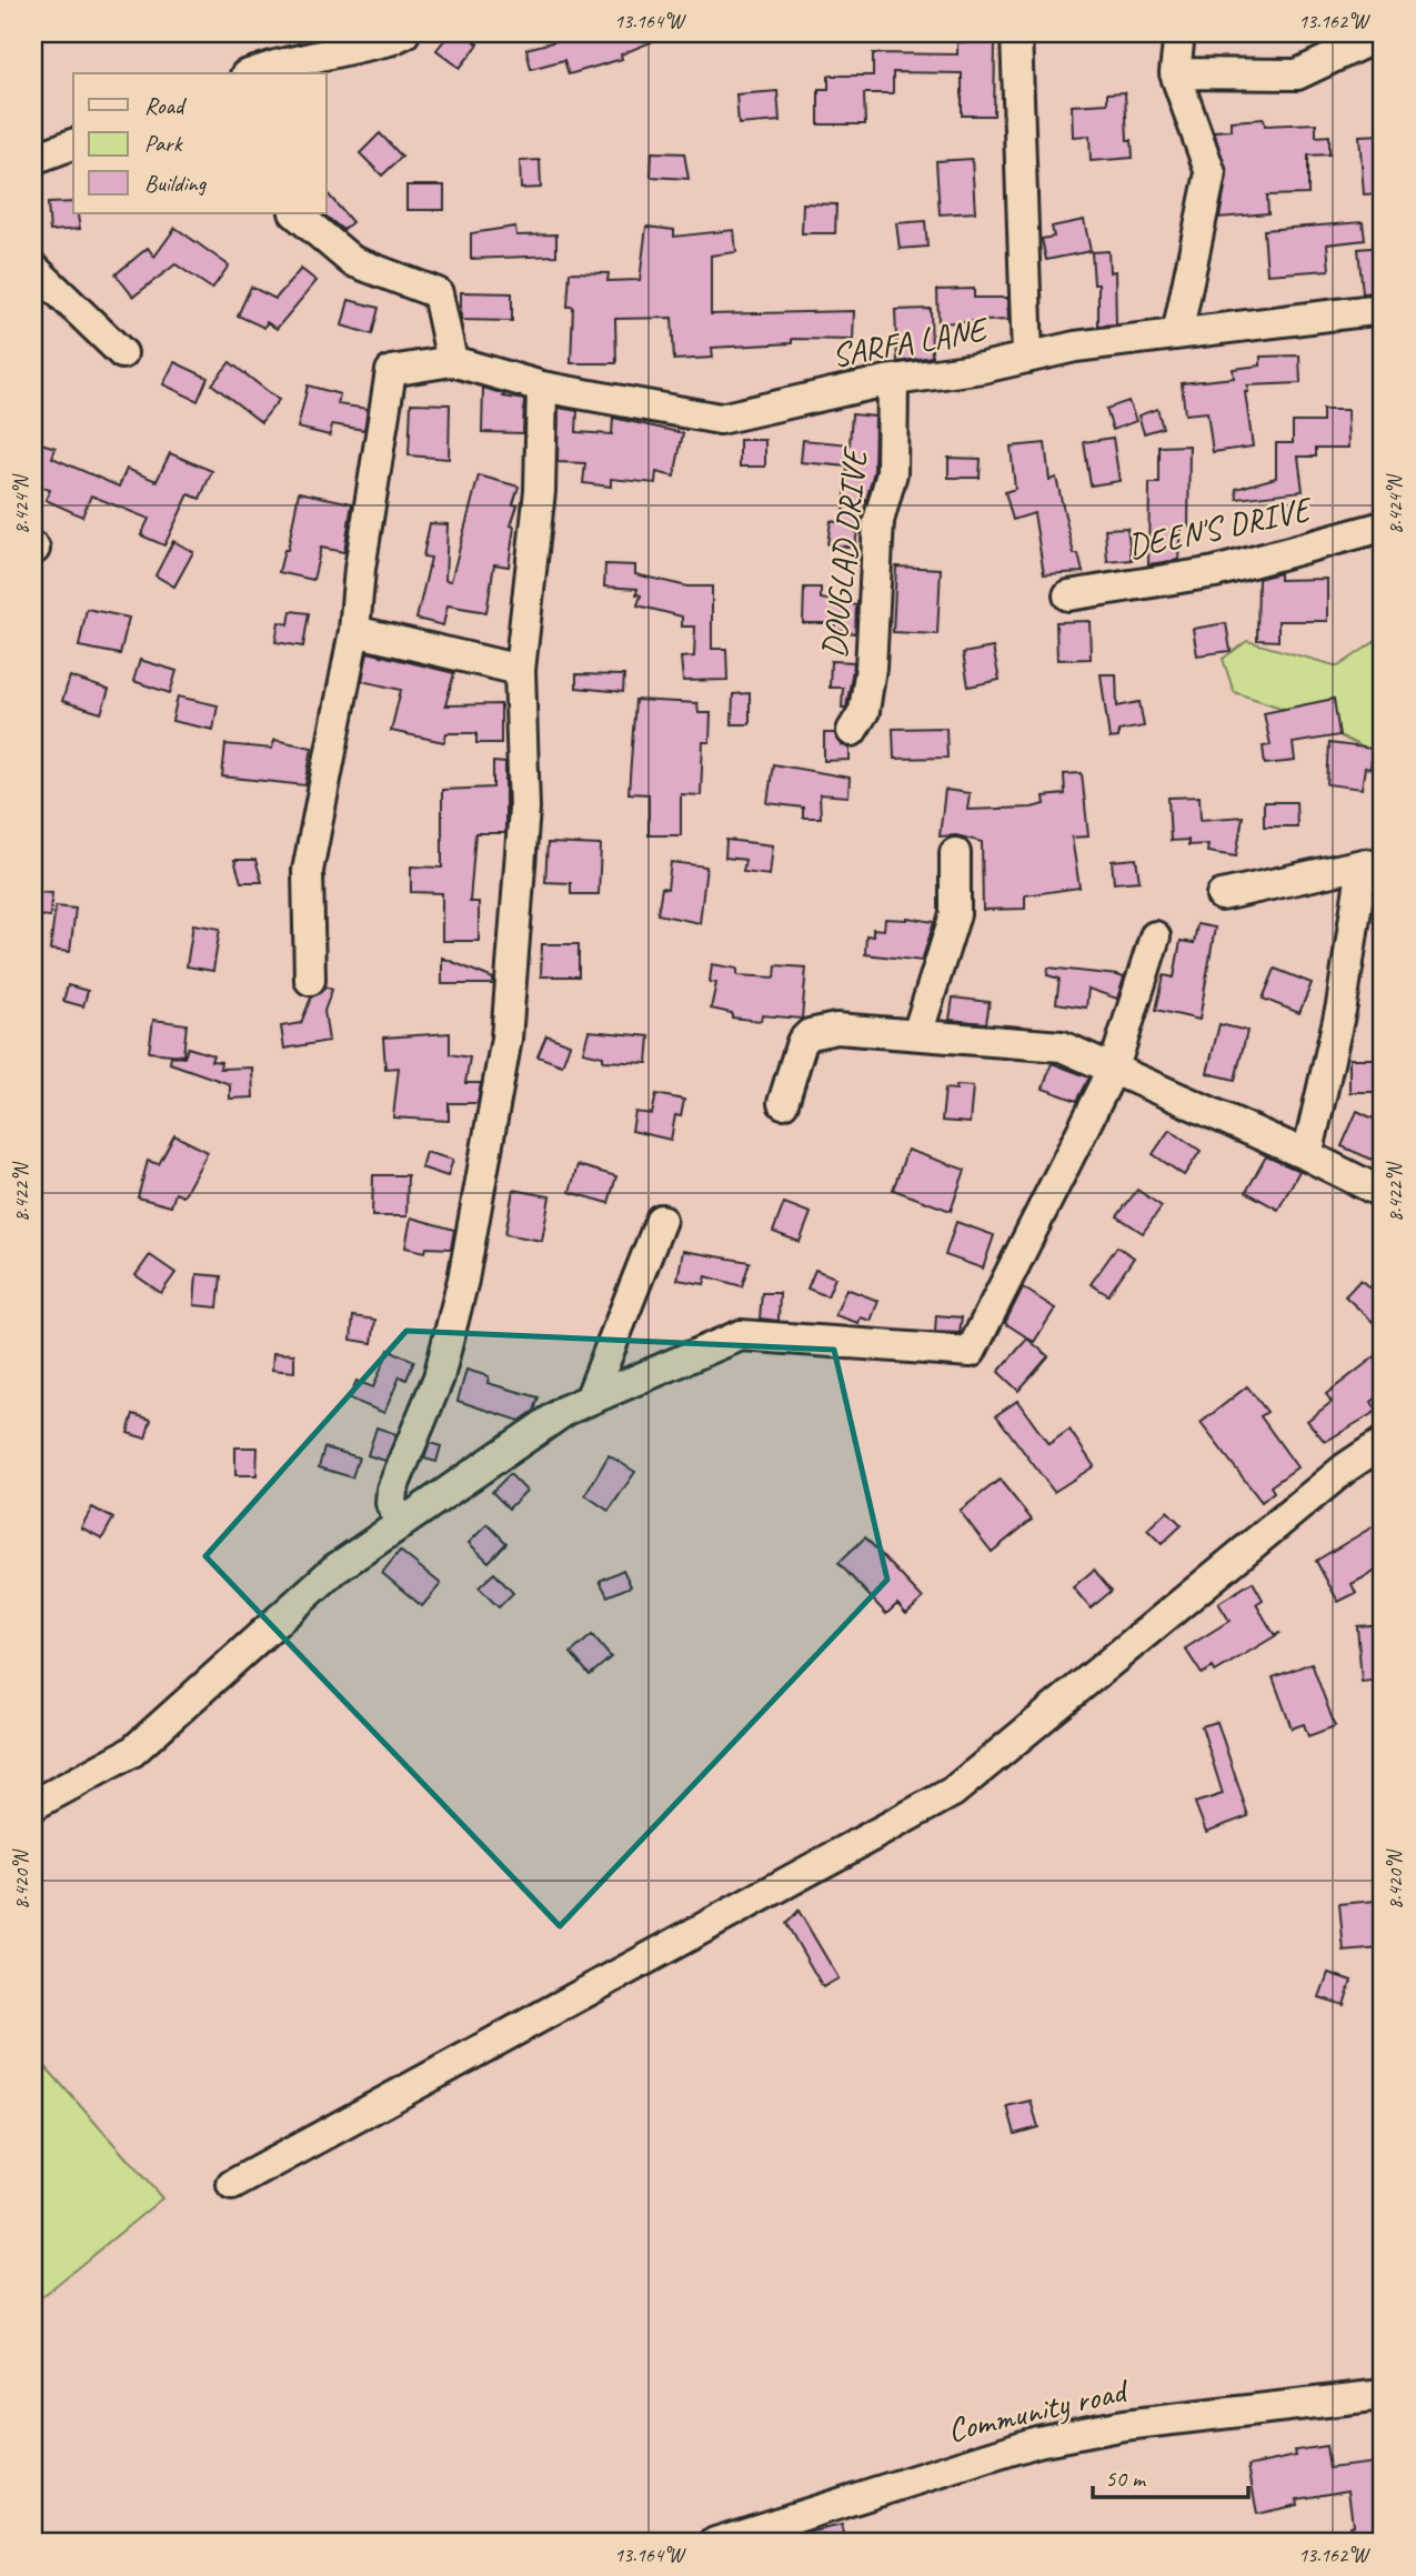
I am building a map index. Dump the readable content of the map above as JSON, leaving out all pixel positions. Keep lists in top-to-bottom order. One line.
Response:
{"streets":{"street":["SARFA LANE","DEEN'S DRIVE","DOUGLAD DRIVE","Community road"]},"crossings":[["SARFA LANE","DOUGLAD DRIVE"]],"legend":["Road","Park","Building"],"scale_bar":"50 m","coordinates":["13.164°W","13.162°W","8.424°N","8.422°N","8.420°N"]}
